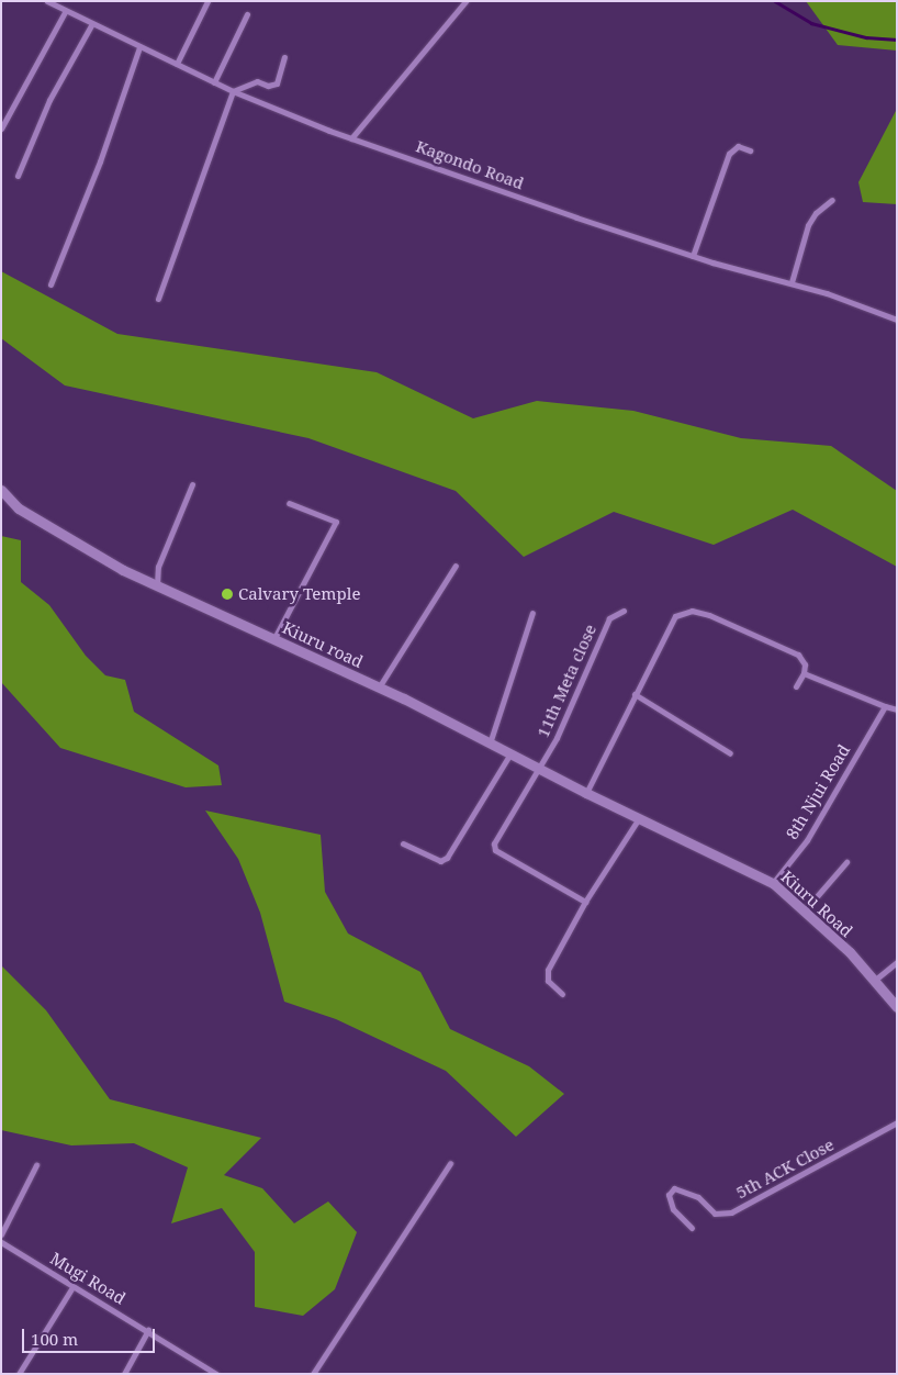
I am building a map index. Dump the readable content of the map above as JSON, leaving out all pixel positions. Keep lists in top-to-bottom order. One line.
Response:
{"streets":{"street":["Kagondo Road","Kiuru road","11th Meta close","8th Njui Road","Kiuru Road","5th ACK Close","Mugi Road"]},"crossings":[["Kiuru road","11th Meta close"],["Kiuru road","Kiuru Road"],["8th Njui Road","Kiuru Road"]],"places":["Calvary Temple"],"scale_bar":"100 m"}
